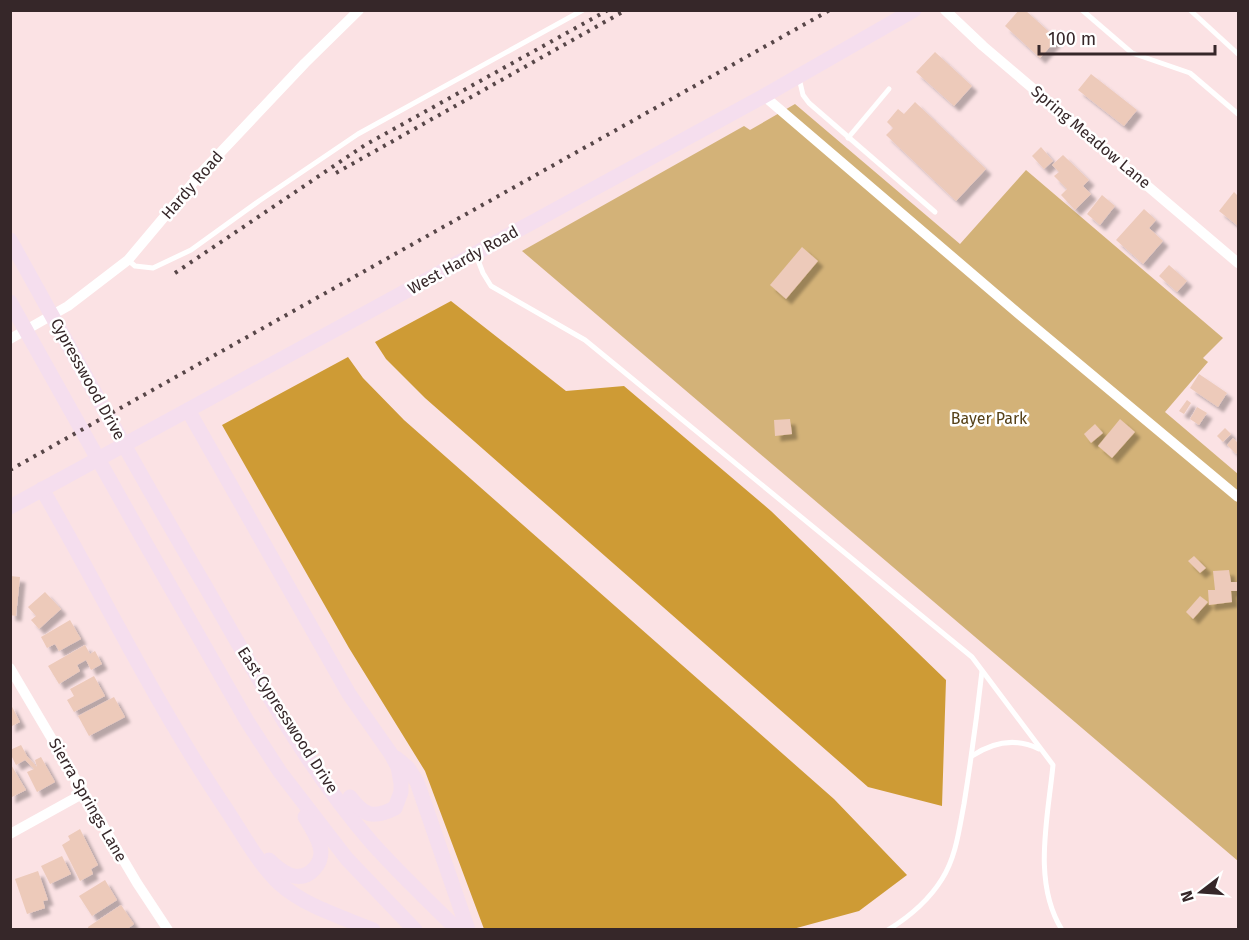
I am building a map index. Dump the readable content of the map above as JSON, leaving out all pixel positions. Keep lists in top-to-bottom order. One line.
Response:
{"streets":{"main road":["West Hardy Road","Cypresswood Drive","East Cypresswood Drive"],"street":["Spring Meadow Lane","Hardy Road","Sierra Springs Lane"]},"crossings":[["Cypresswood Drive","East Cypresswood Drive"]],"parks":["Bayer Park"],"scale_bar":"100 m","north":"left"}
